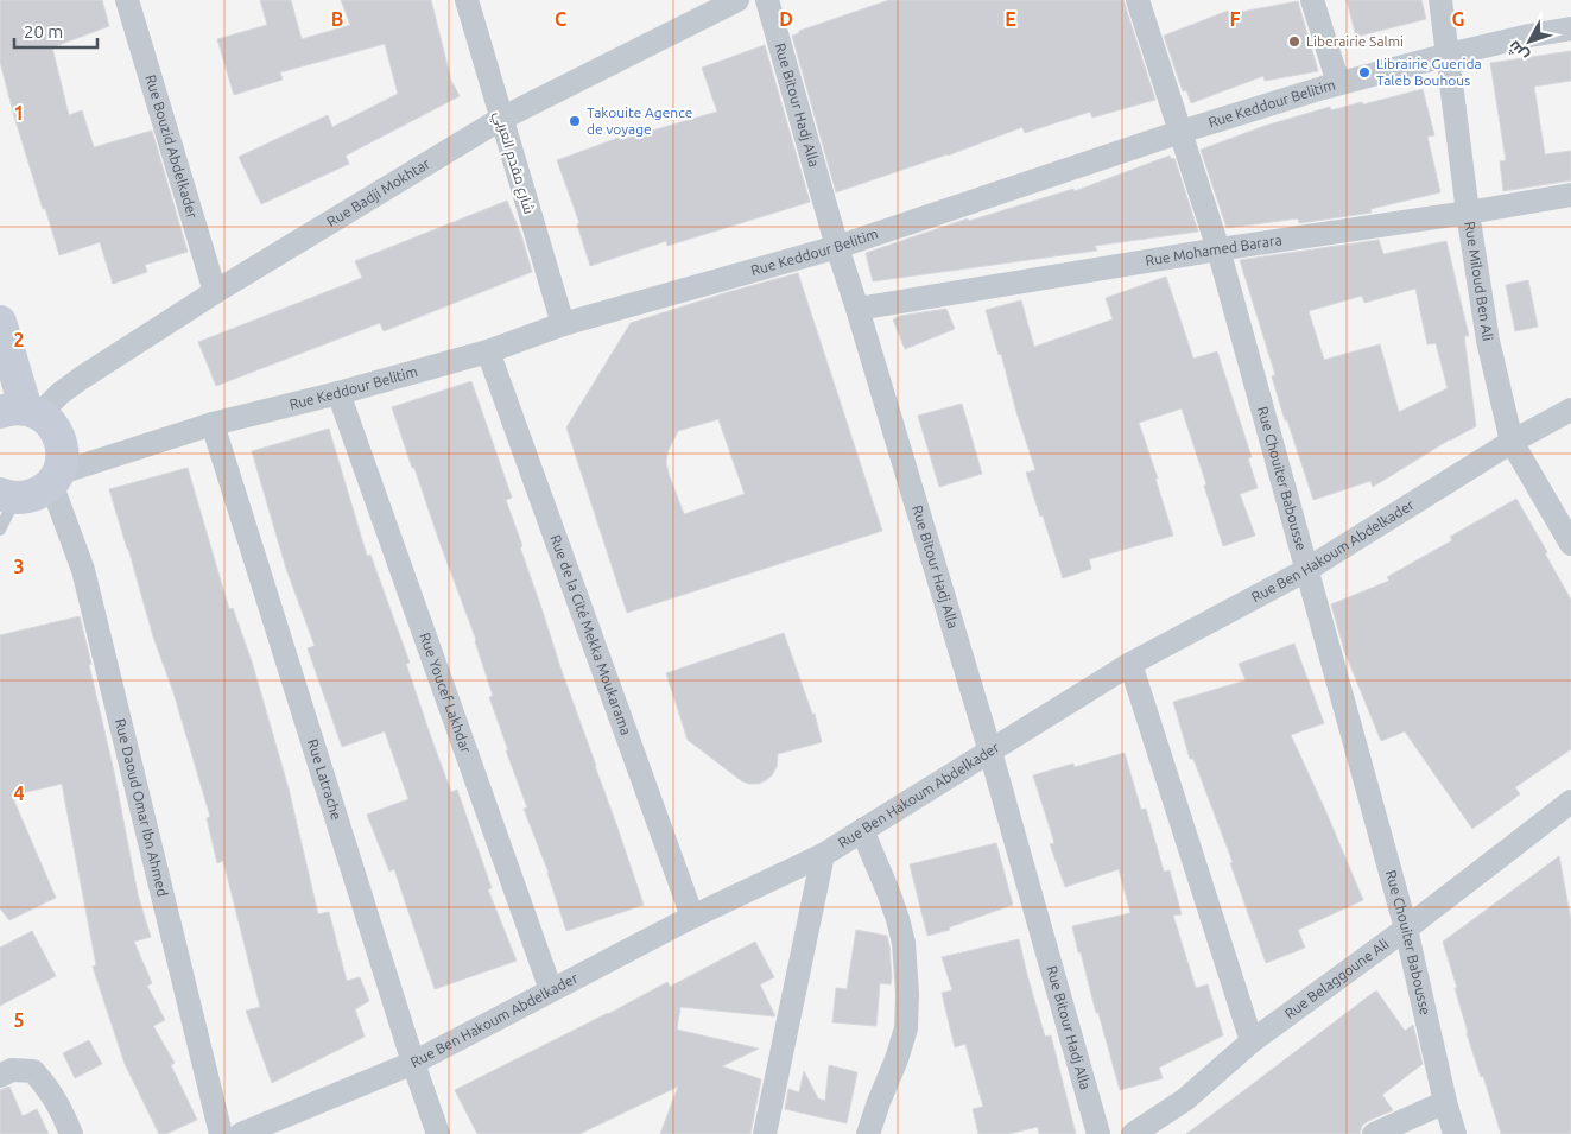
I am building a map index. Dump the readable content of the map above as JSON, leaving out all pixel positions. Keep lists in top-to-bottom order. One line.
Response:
{"streets":{"street":["Rue Keddour Belitim","Rue Bitour Hadj Alla","Rue Bouzid Abdelkader","شارع مقدم العربي","Rue Badji Mokhtar","Rue Mohamed Barara","Rue Miloud Ben Ali","Rue Chouiter Babousse","Rue Ben Hakoum Abdelkader","Rue de la Cité Mekka Moukarama","Rue Youcef Lakhdar","Rue Latrache","Rue Daoud Omar Ibn Ahmed","Rue Belaggoune Ali"]},"crossings":[["Rue Keddour Belitim","Rue Bitour Hadj Alla"],["Rue Keddour Belitim","شارع مقدم العربي"],["Rue Keddour Belitim","Rue Miloud Ben Ali"],["Rue Keddour Belitim","Rue Chouiter Babousse"],["Rue Keddour Belitim","Rue de la Cité Mekka Moukarama"],["Rue Keddour Belitim","Rue Youcef Lakhdar"],["Rue Keddour Belitim","Rue Latrache"],["Rue Keddour Belitim","Rue Daoud Omar Ibn Ahmed"],["Rue Bitour Hadj Alla","Rue Mohamed Barara"],["Rue Bitour Hadj Alla","Rue Ben Hakoum Abdelkader"],["Rue Bouzid Abdelkader","Rue Badji Mokhtar"],["شارع مقدم العربي","Rue Badji Mokhtar"],["Rue Mohamed Barara","Rue Miloud Ben Ali"],["Rue Mohamed Barara","Rue Chouiter Babousse"],["Rue Miloud Ben Ali","Rue Ben Hakoum Abdelkader"],["Rue Chouiter Babousse","Rue Ben Hakoum Abdelkader"],["Rue Chouiter Babousse","Rue Belaggoune Ali"],["Rue Ben Hakoum Abdelkader","Rue de la Cité Mekka Moukarama"],["Rue Ben Hakoum Abdelkader","Rue Youcef Lakhdar"],["Rue Ben Hakoum Abdelkader","Rue Latrache"]],"places":["Liberairie Salmi","Librairie Guerida Taleb Bouhous","Takouite Agence de voyage"],"scale_bar":"20 m","north":"bottom left","grid":{"columns":["B","C","D","E","F","G"],"rows":["1","2","3","4","5"]}}
